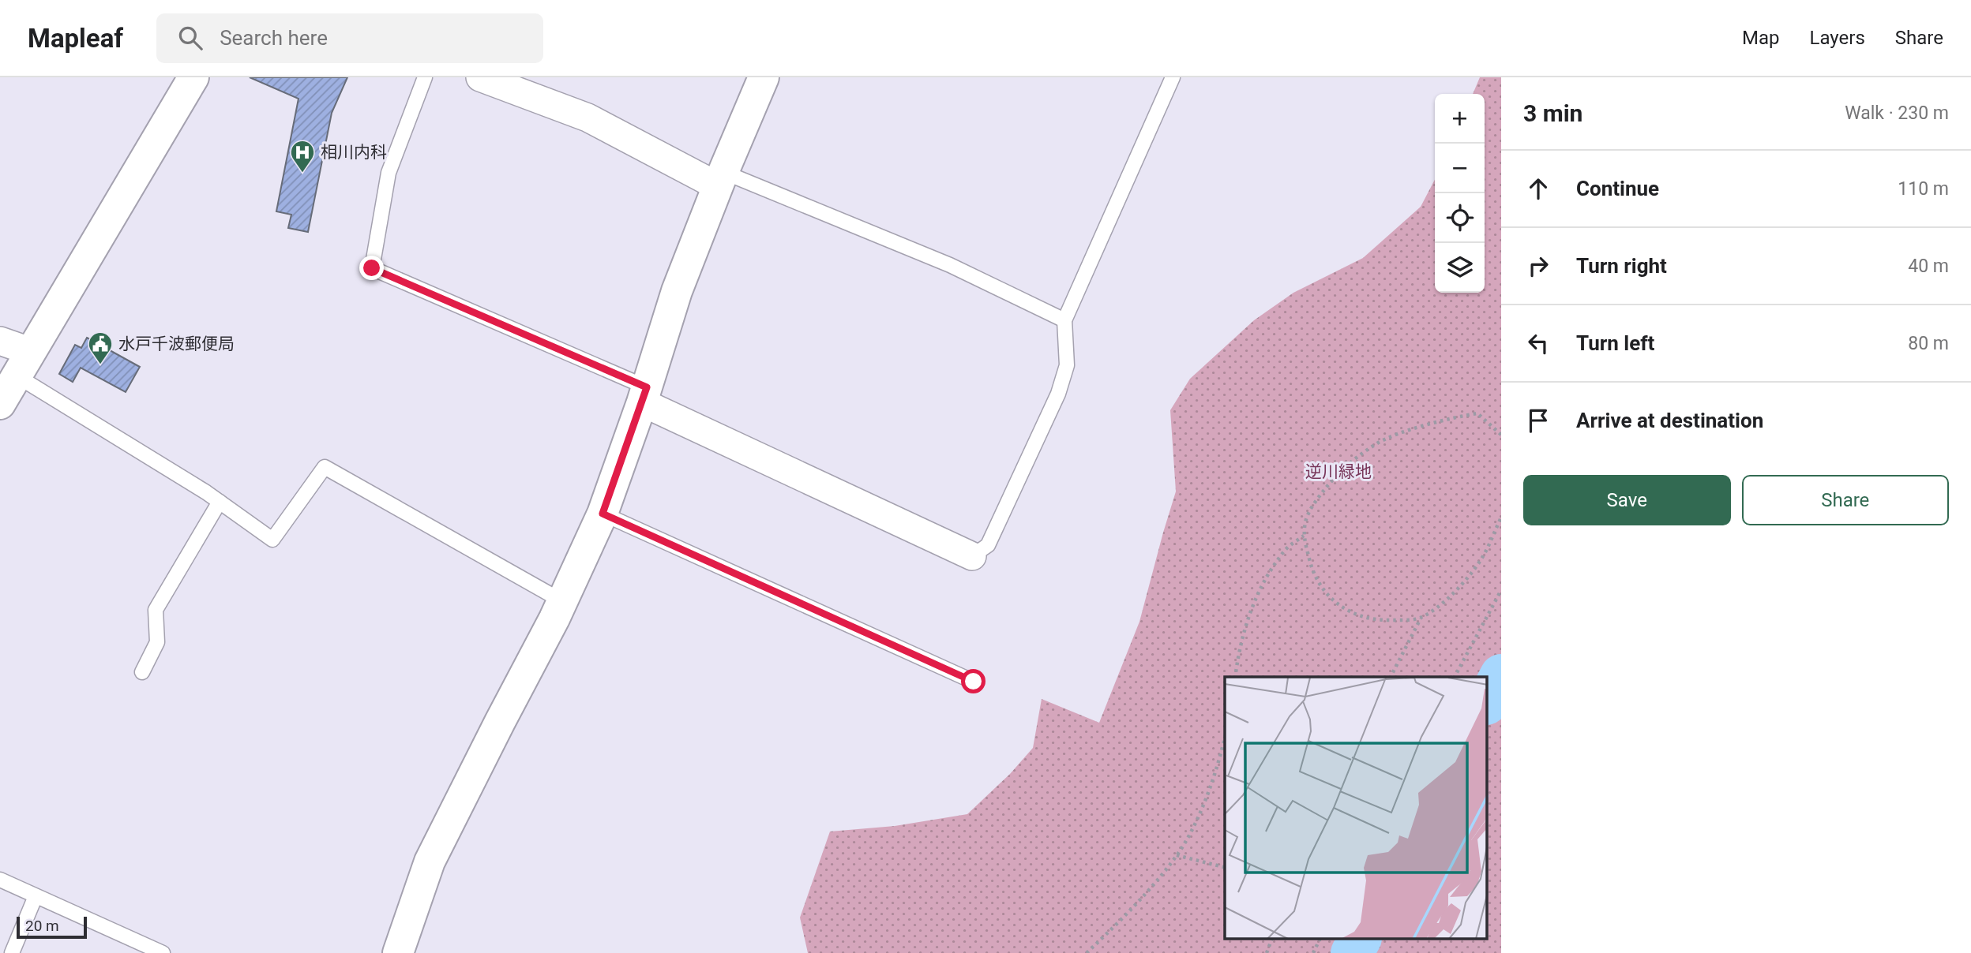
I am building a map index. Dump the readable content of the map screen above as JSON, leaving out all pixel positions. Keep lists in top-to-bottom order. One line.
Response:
{"parks":["逆川緑地"],"places":{"hospital":["相川内科"],"public building":["水戸千波郵便局"]},"scale_bar":"20 m","page":{"header":"Mapleaf","search":"Search here","nav":["Map","Layers","Share"],"heading":["3 min","Walk · 230 m"],"map_buttons":["+","−"],"list":[["Continue","110 m"],["Turn right","40 m"],["Turn left","80 m"],"Arrive at destination"],"buttons":["Save","Share"],"scale":"20 m"}}
